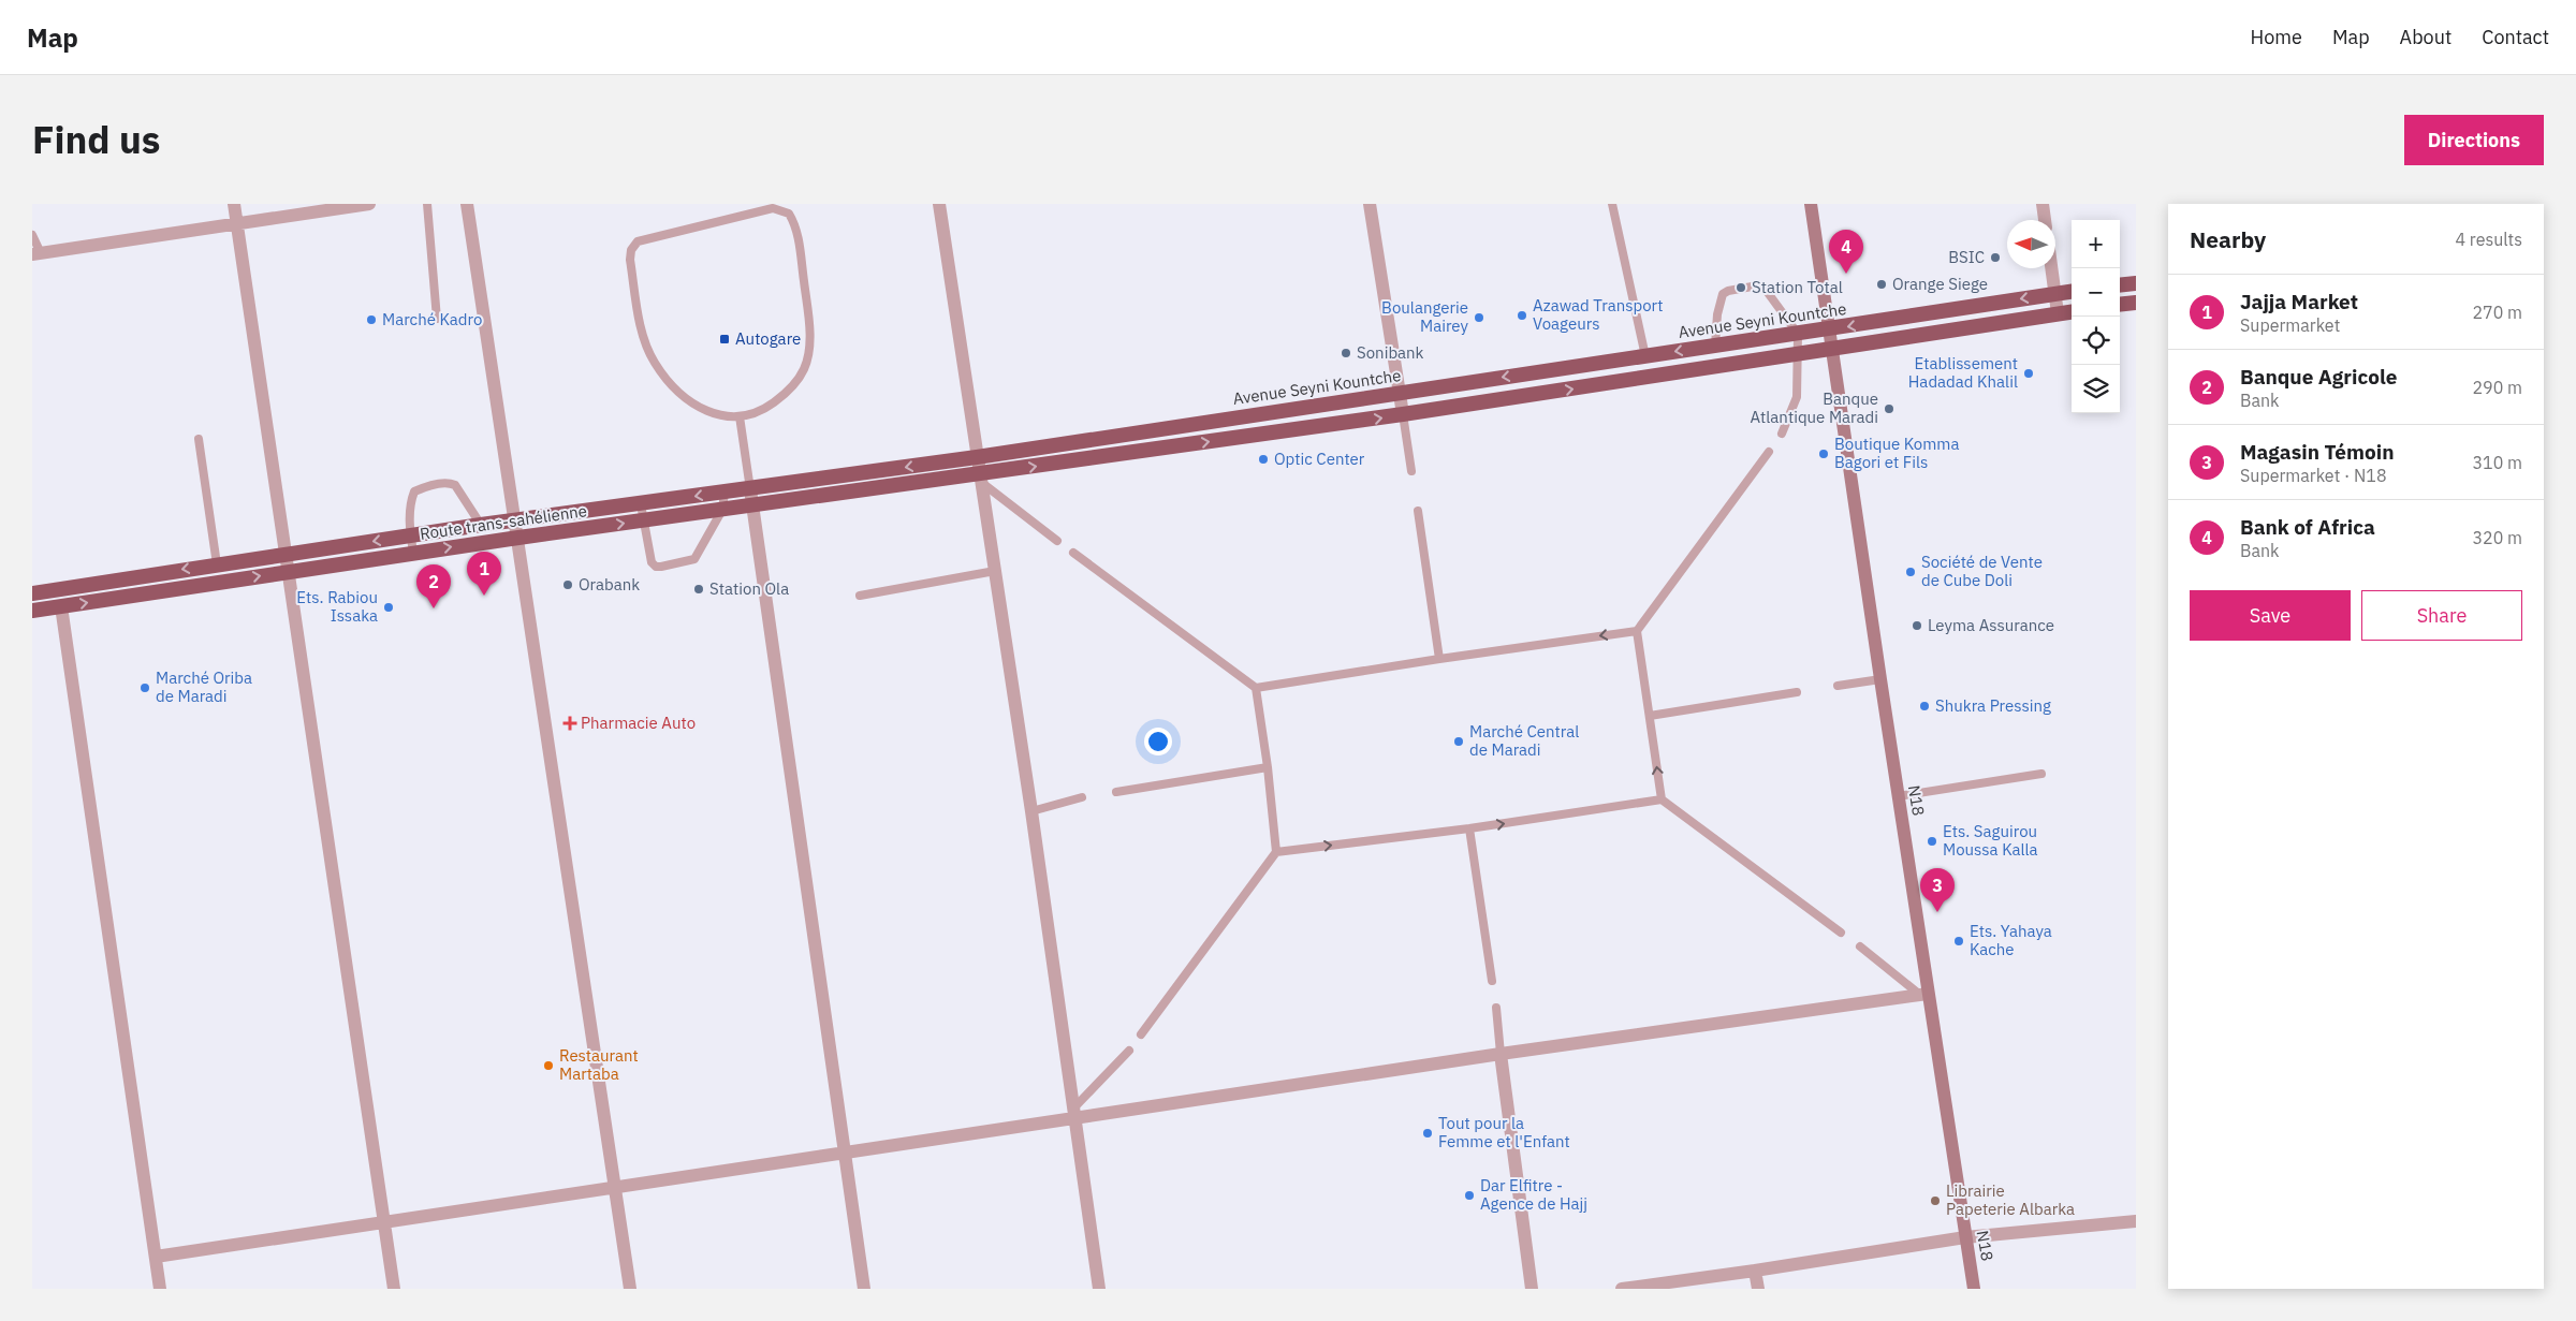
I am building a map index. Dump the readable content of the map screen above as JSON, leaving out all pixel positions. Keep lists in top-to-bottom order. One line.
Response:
{"streets":{"highway":["Avenue Seyni Kountche","Route trans-sahélienne"],"main road":["N18"]},"crossings":[["Avenue Seyni Kountche","Route trans-sahélienne"],["Avenue Seyni Kountche","N18"]],"places":{"other":["BSIC","Orange Siege","Station Total","Azawad Transport Voageurs","Boulangerie Mairey","Marché Kadro","Sonibank","Etablissement Hadadad Khalil","Banque Atlantique Maradi","Boutique Komma Bagori et Fils","Optic Center","Société de Vente de Cube Doli","Orabank","Station Ola","Ets. Rabiou Issaka","Leyma Assurance","Marché Oriba de Maradi","Shukra Pressing","Marché Central de Maradi","Ets. Saguirou Moussa Kalla","Ets. Yahaya Kache","Restaurant Martaba","Tout pour la Femme et l'Enfant","Dar Elfitre - Agence de Hajj","Librairie Papeterie Albarka"],"transit":["Autogare"],"health":["Pharmacie Auto"]},"north":"left","page":{"header":"Map","nav":["Home","Map","About","Contact"],"title":"Find us","buttons":["Directions",["Save","Share"]],"heading":["Nearby","4 results"],"map_buttons":["+","−"],"pins":["4","1","2","3"],"list":[{"mark":"1","name":"Jajja Market","note":"Supermarket","value":"270 m"},{"mark":"2","name":"Banque Agricole","note":"Bank","value":"290 m"},{"mark":"3","name":"Magasin Témoin","note":"Supermarket · N18","value":"310 m"},{"mark":"4","name":"Bank of Africa","note":"Bank","value":"320 m"}]}}
